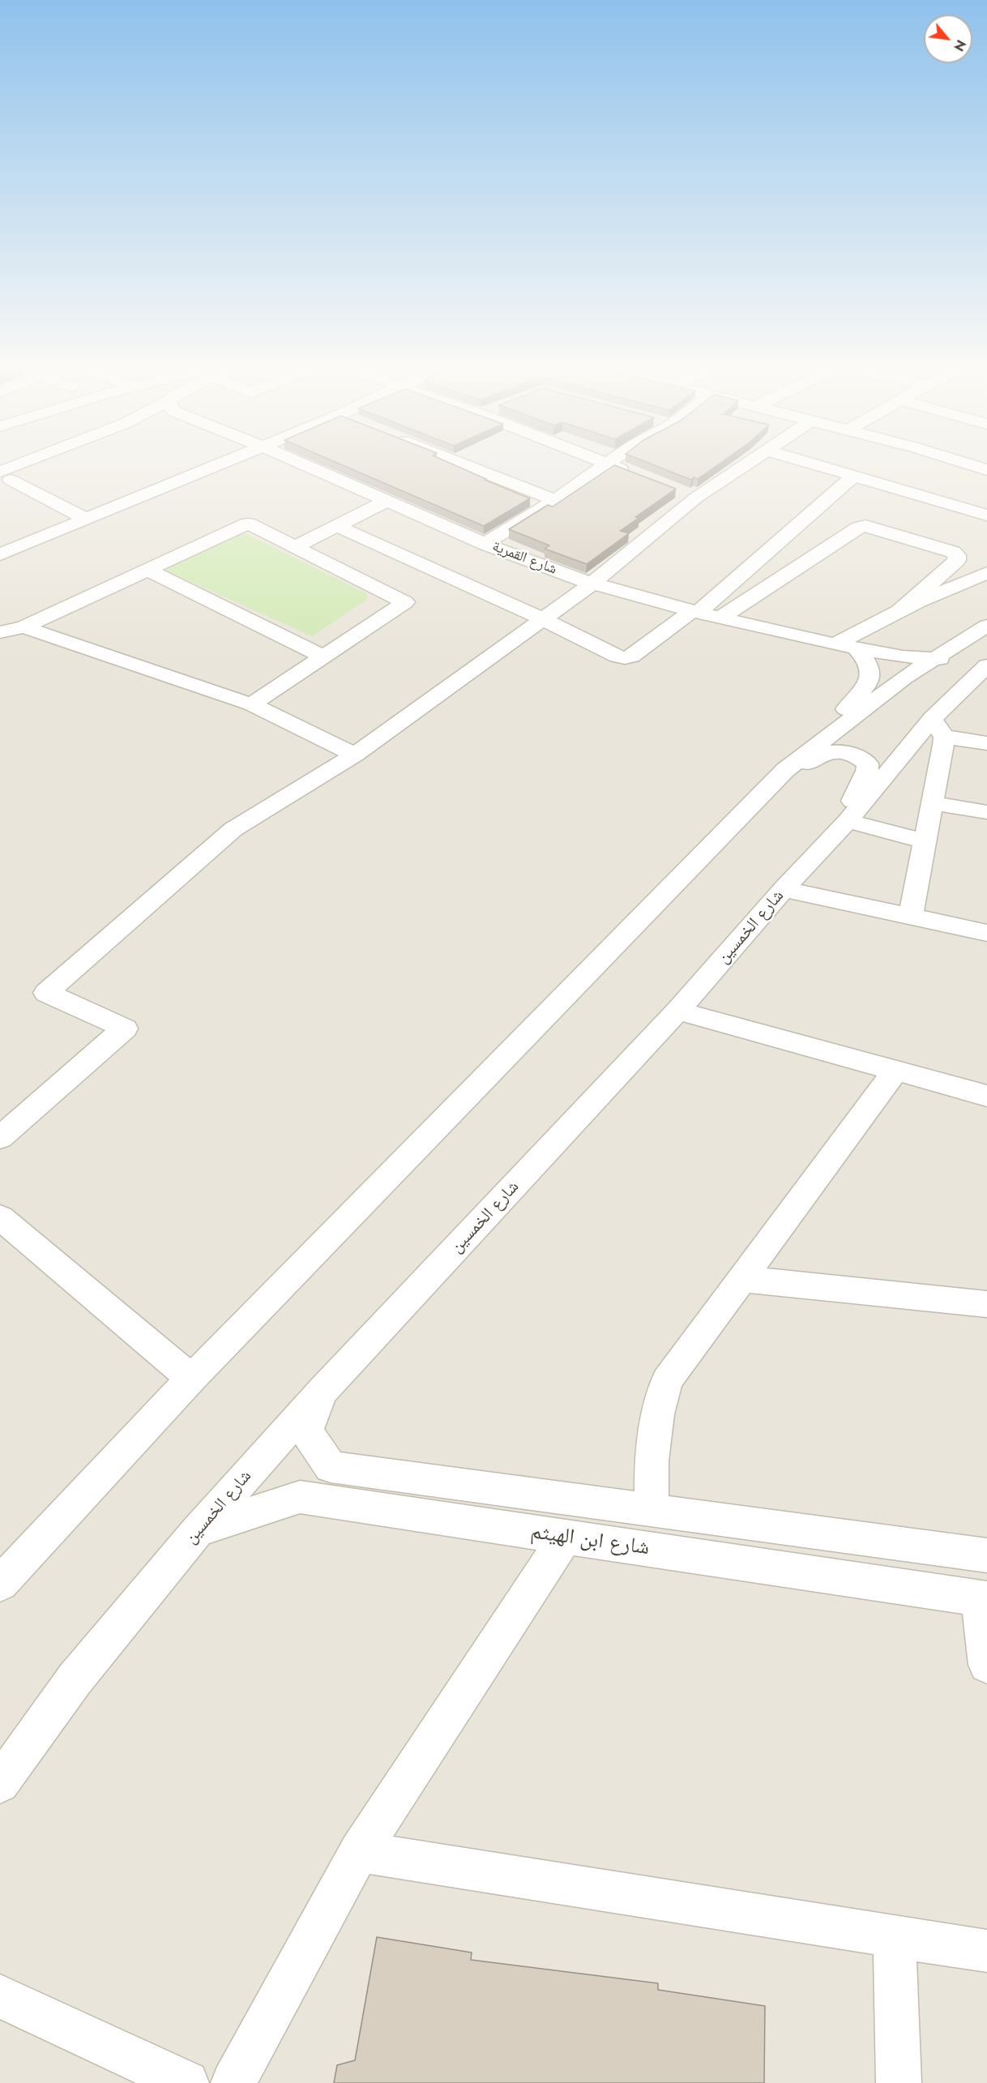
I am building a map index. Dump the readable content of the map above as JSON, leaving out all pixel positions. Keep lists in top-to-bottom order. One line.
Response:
{"streets":{"street":["شارع القمرية","شارع الخمسين","شارع ابن الهيثم"]},"crossings":[["شارع القمرية","شارع الخمسين"],["شارع الخمسين","شارع ابن الهيثم"]],"north":"bottom right"}
